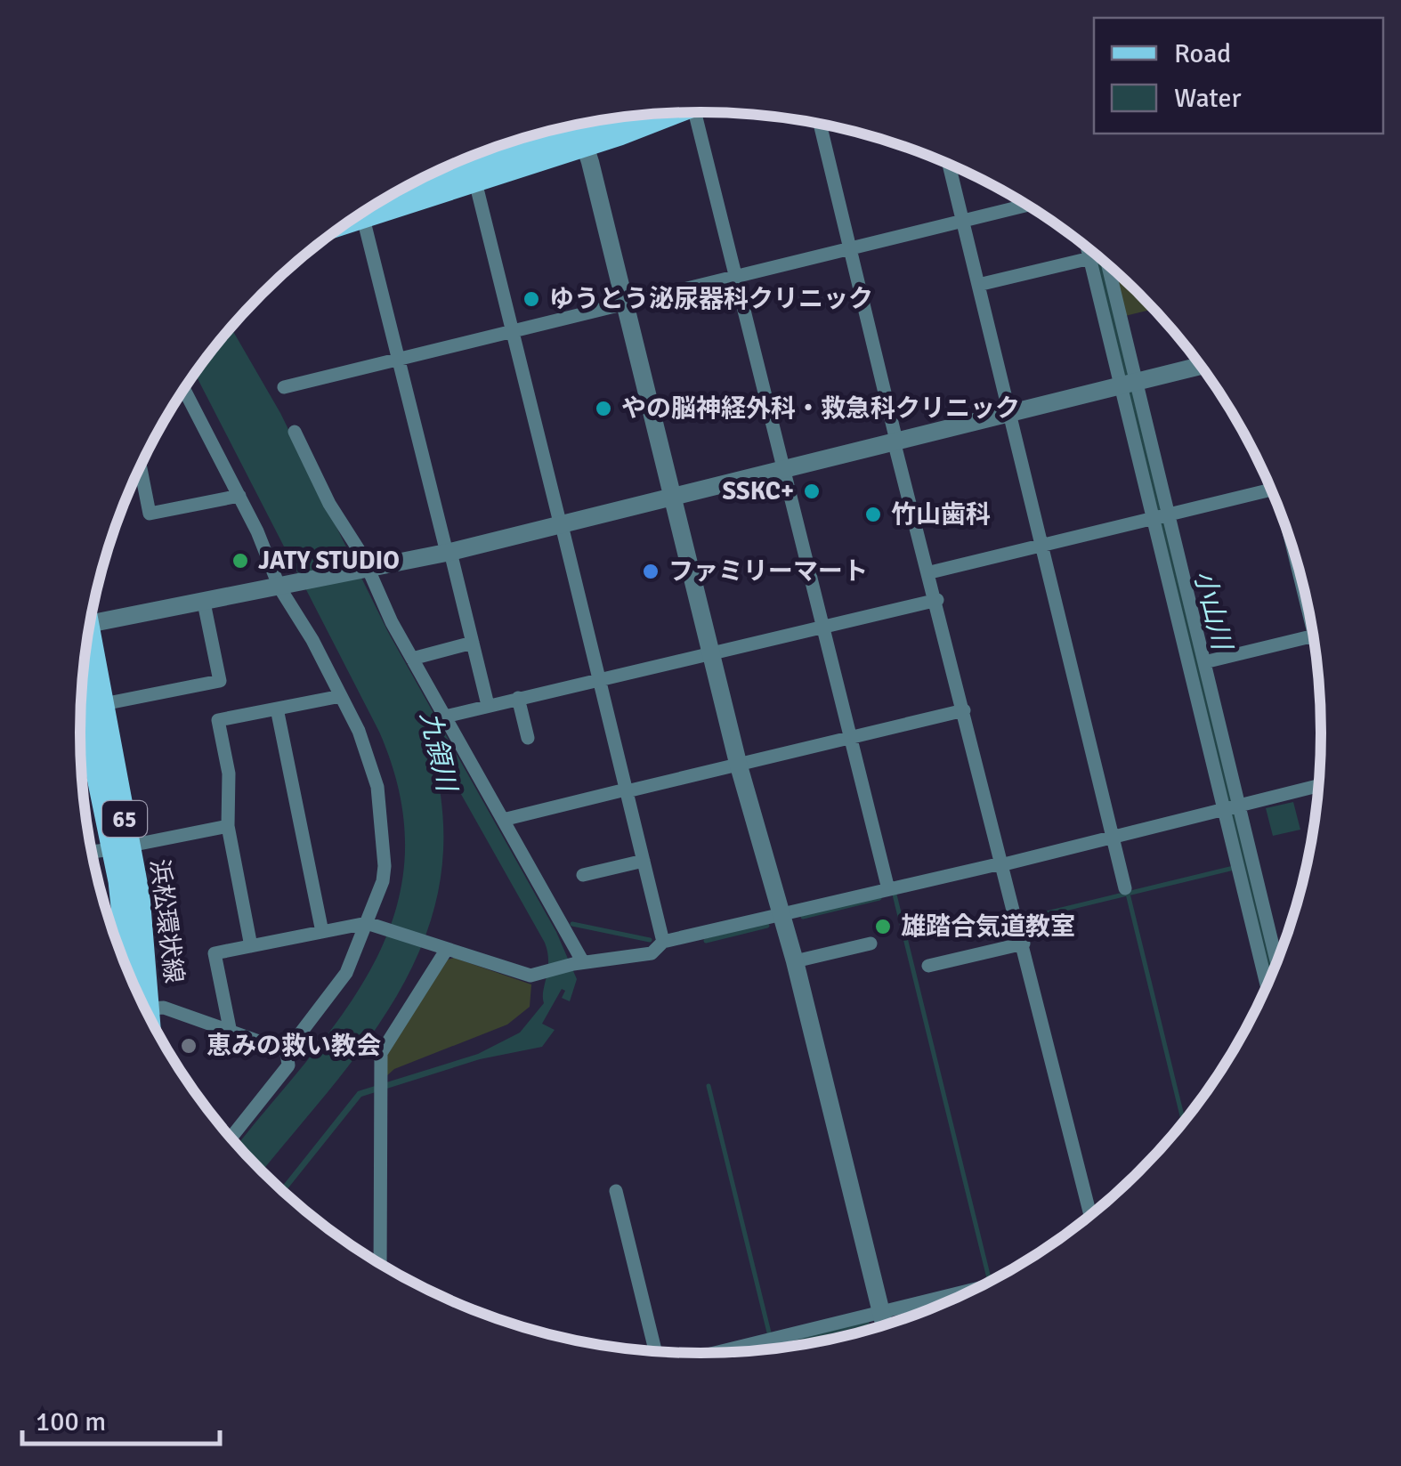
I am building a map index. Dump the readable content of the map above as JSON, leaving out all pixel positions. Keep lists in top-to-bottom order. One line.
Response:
{"streets":{"main road":["65","浜松環状線"]},"water":["小山川","九領川"],"places":["ゆうとう泌尿器科クリニック","やの脳神経外科・救急科クリニック","SSKC+","竹山歯科","JATY STUDIO","ファミリーマート","雄踏合気道教室","恵みの救い教会"],"legend":["Road","Water"],"scale_bar":"100 m"}
